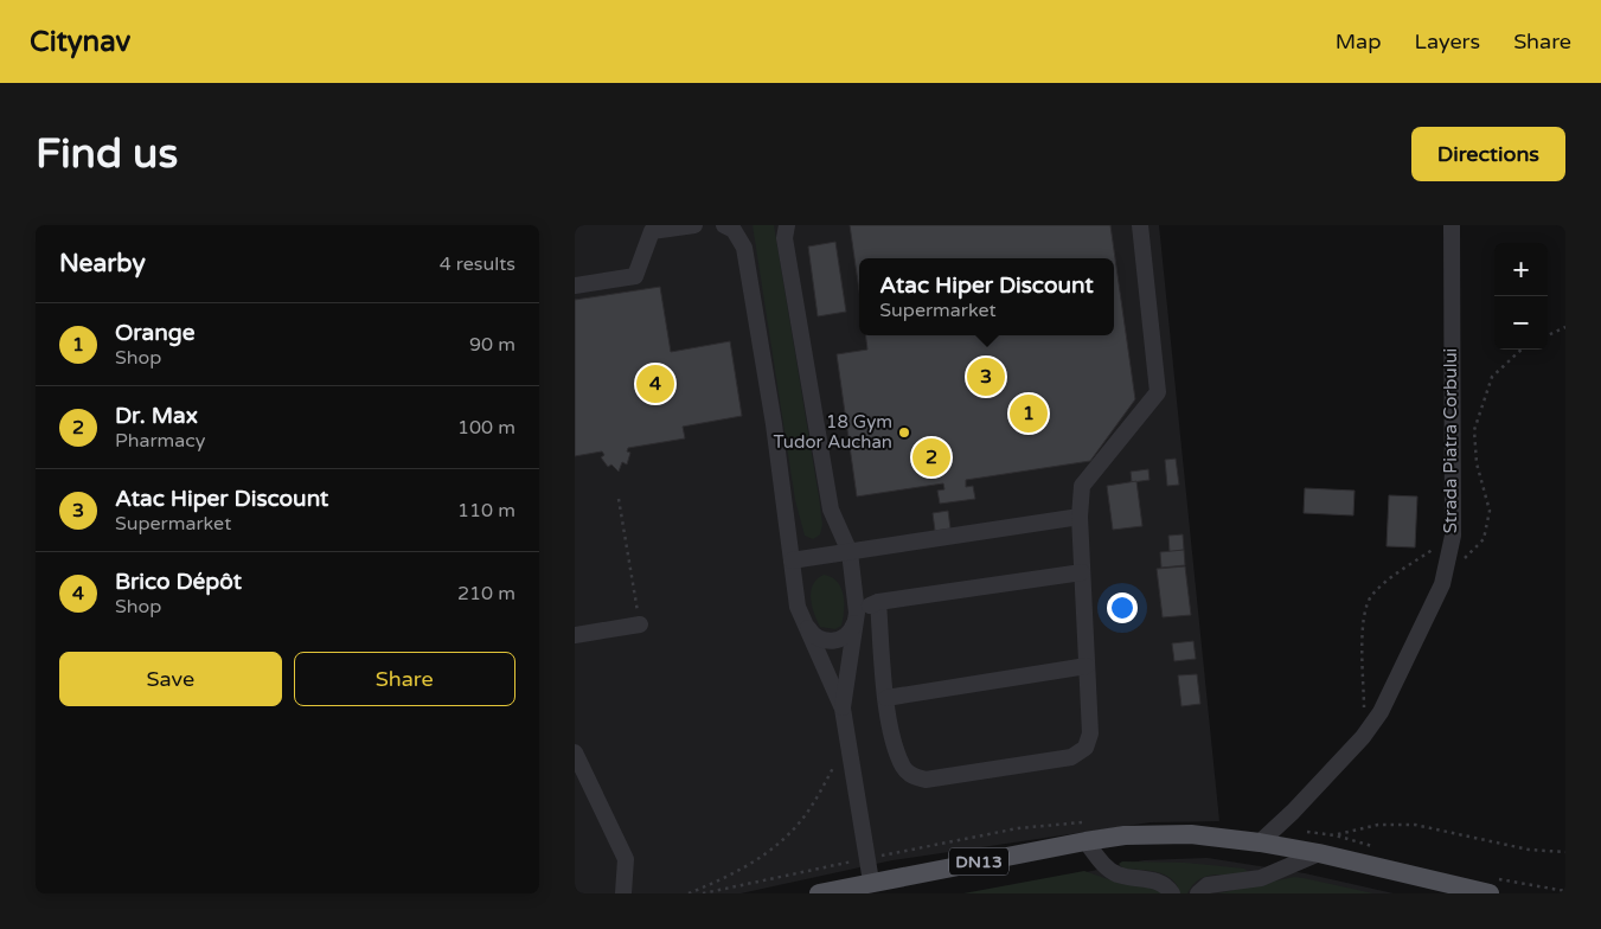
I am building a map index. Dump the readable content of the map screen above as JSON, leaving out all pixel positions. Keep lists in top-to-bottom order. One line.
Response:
{"streets":{"main road":["DN13"],"street":["Strada Piatra Corbului"]},"crossings":[["Strada Piatra Corbului","DN13"]],"places":["18 Gym Tudor Auchan"],"page":{"header":"Citynav","nav":["Map","Layers","Share"],"buttons":["Directions",["Save","Share"]],"title":"Find us","heading":["Nearby","4 results"],"map_buttons":["+","−"],"popup":["Atac Hiper Discount","Supermarket"],"list":[{"mark":"1","name":"Orange","note":"Shop","value":"90 m"},{"mark":"2","name":"Dr. Max","note":"Pharmacy","value":"100 m"},{"mark":"3","name":"Atac Hiper Discount","note":"Supermarket","value":"110 m"},{"mark":"4","name":"Brico Dépôt","note":"Shop","value":"210 m"}],"pins":["3","4","1","2"]}}
